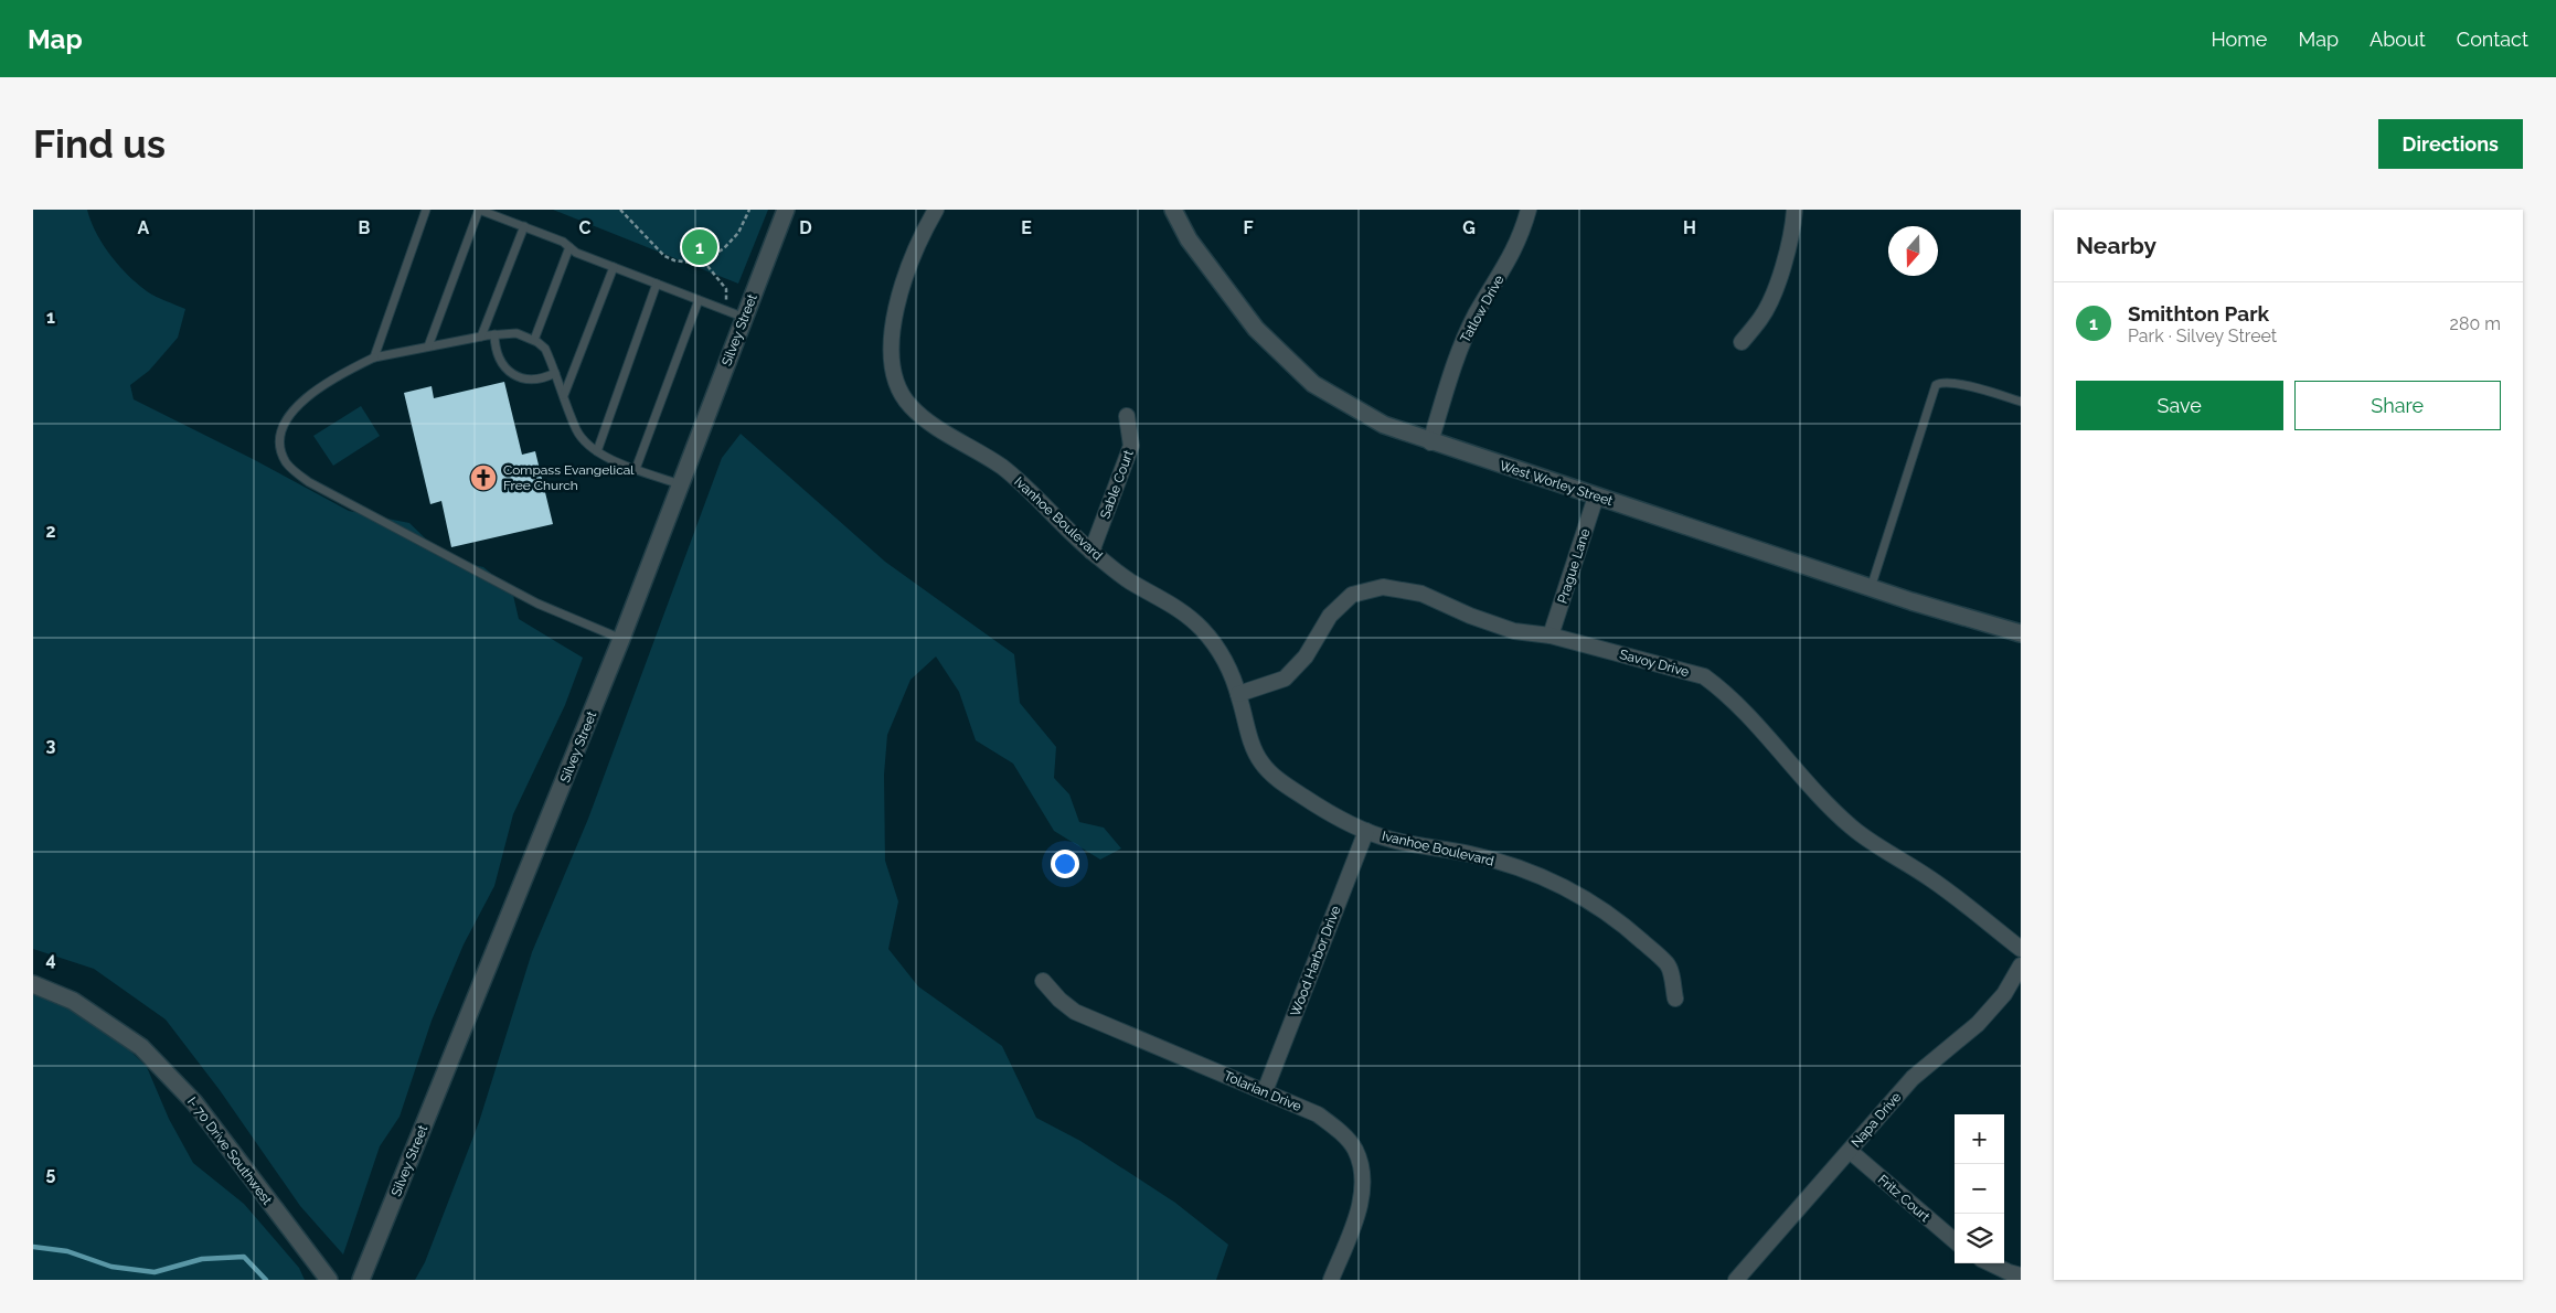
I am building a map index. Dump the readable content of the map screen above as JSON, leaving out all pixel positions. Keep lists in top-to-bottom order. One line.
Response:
{"streets":{"street":["Tatlow Drive","Silvey Street","West Worley Street","Sable Court","Ivanhoe Boulevard","Prague Lane","Savoy Drive","Wood Harbor Drive","Tolarian Drive","Napa Drive","I- 70 Drive Southwest","Fritz Court"]},"crossings":[["Tatlow Drive","West Worley Street"],["West Worley Street","Prague Lane"],["Sable Court","Ivanhoe Boulevard"],["Ivanhoe Boulevard","Savoy Drive"],["Ivanhoe Boulevard","Wood Harbor Drive"],["Prague Lane","Savoy Drive"],["Wood Harbor Drive","Tolarian Drive"],["Napa Drive","Fritz Court"]],"places":{"church":["Compass Evangelical Free Church"]},"north":"bottom","page":{"header":"Map","nav":["Home","Map","About","Contact"],"buttons":["Directions",["Save","Share"]],"title":"Find us","heading":"Nearby","pins":"1","list":[{"mark":"1","name":"Smithton Park","note":"Park · Silvey Street","value":"280 m"}],"map_buttons":["+","−"]},"grid":{"columns":["A","B","C","D","E","F","G","H"],"rows":["1","2","3","4","5"]}}
